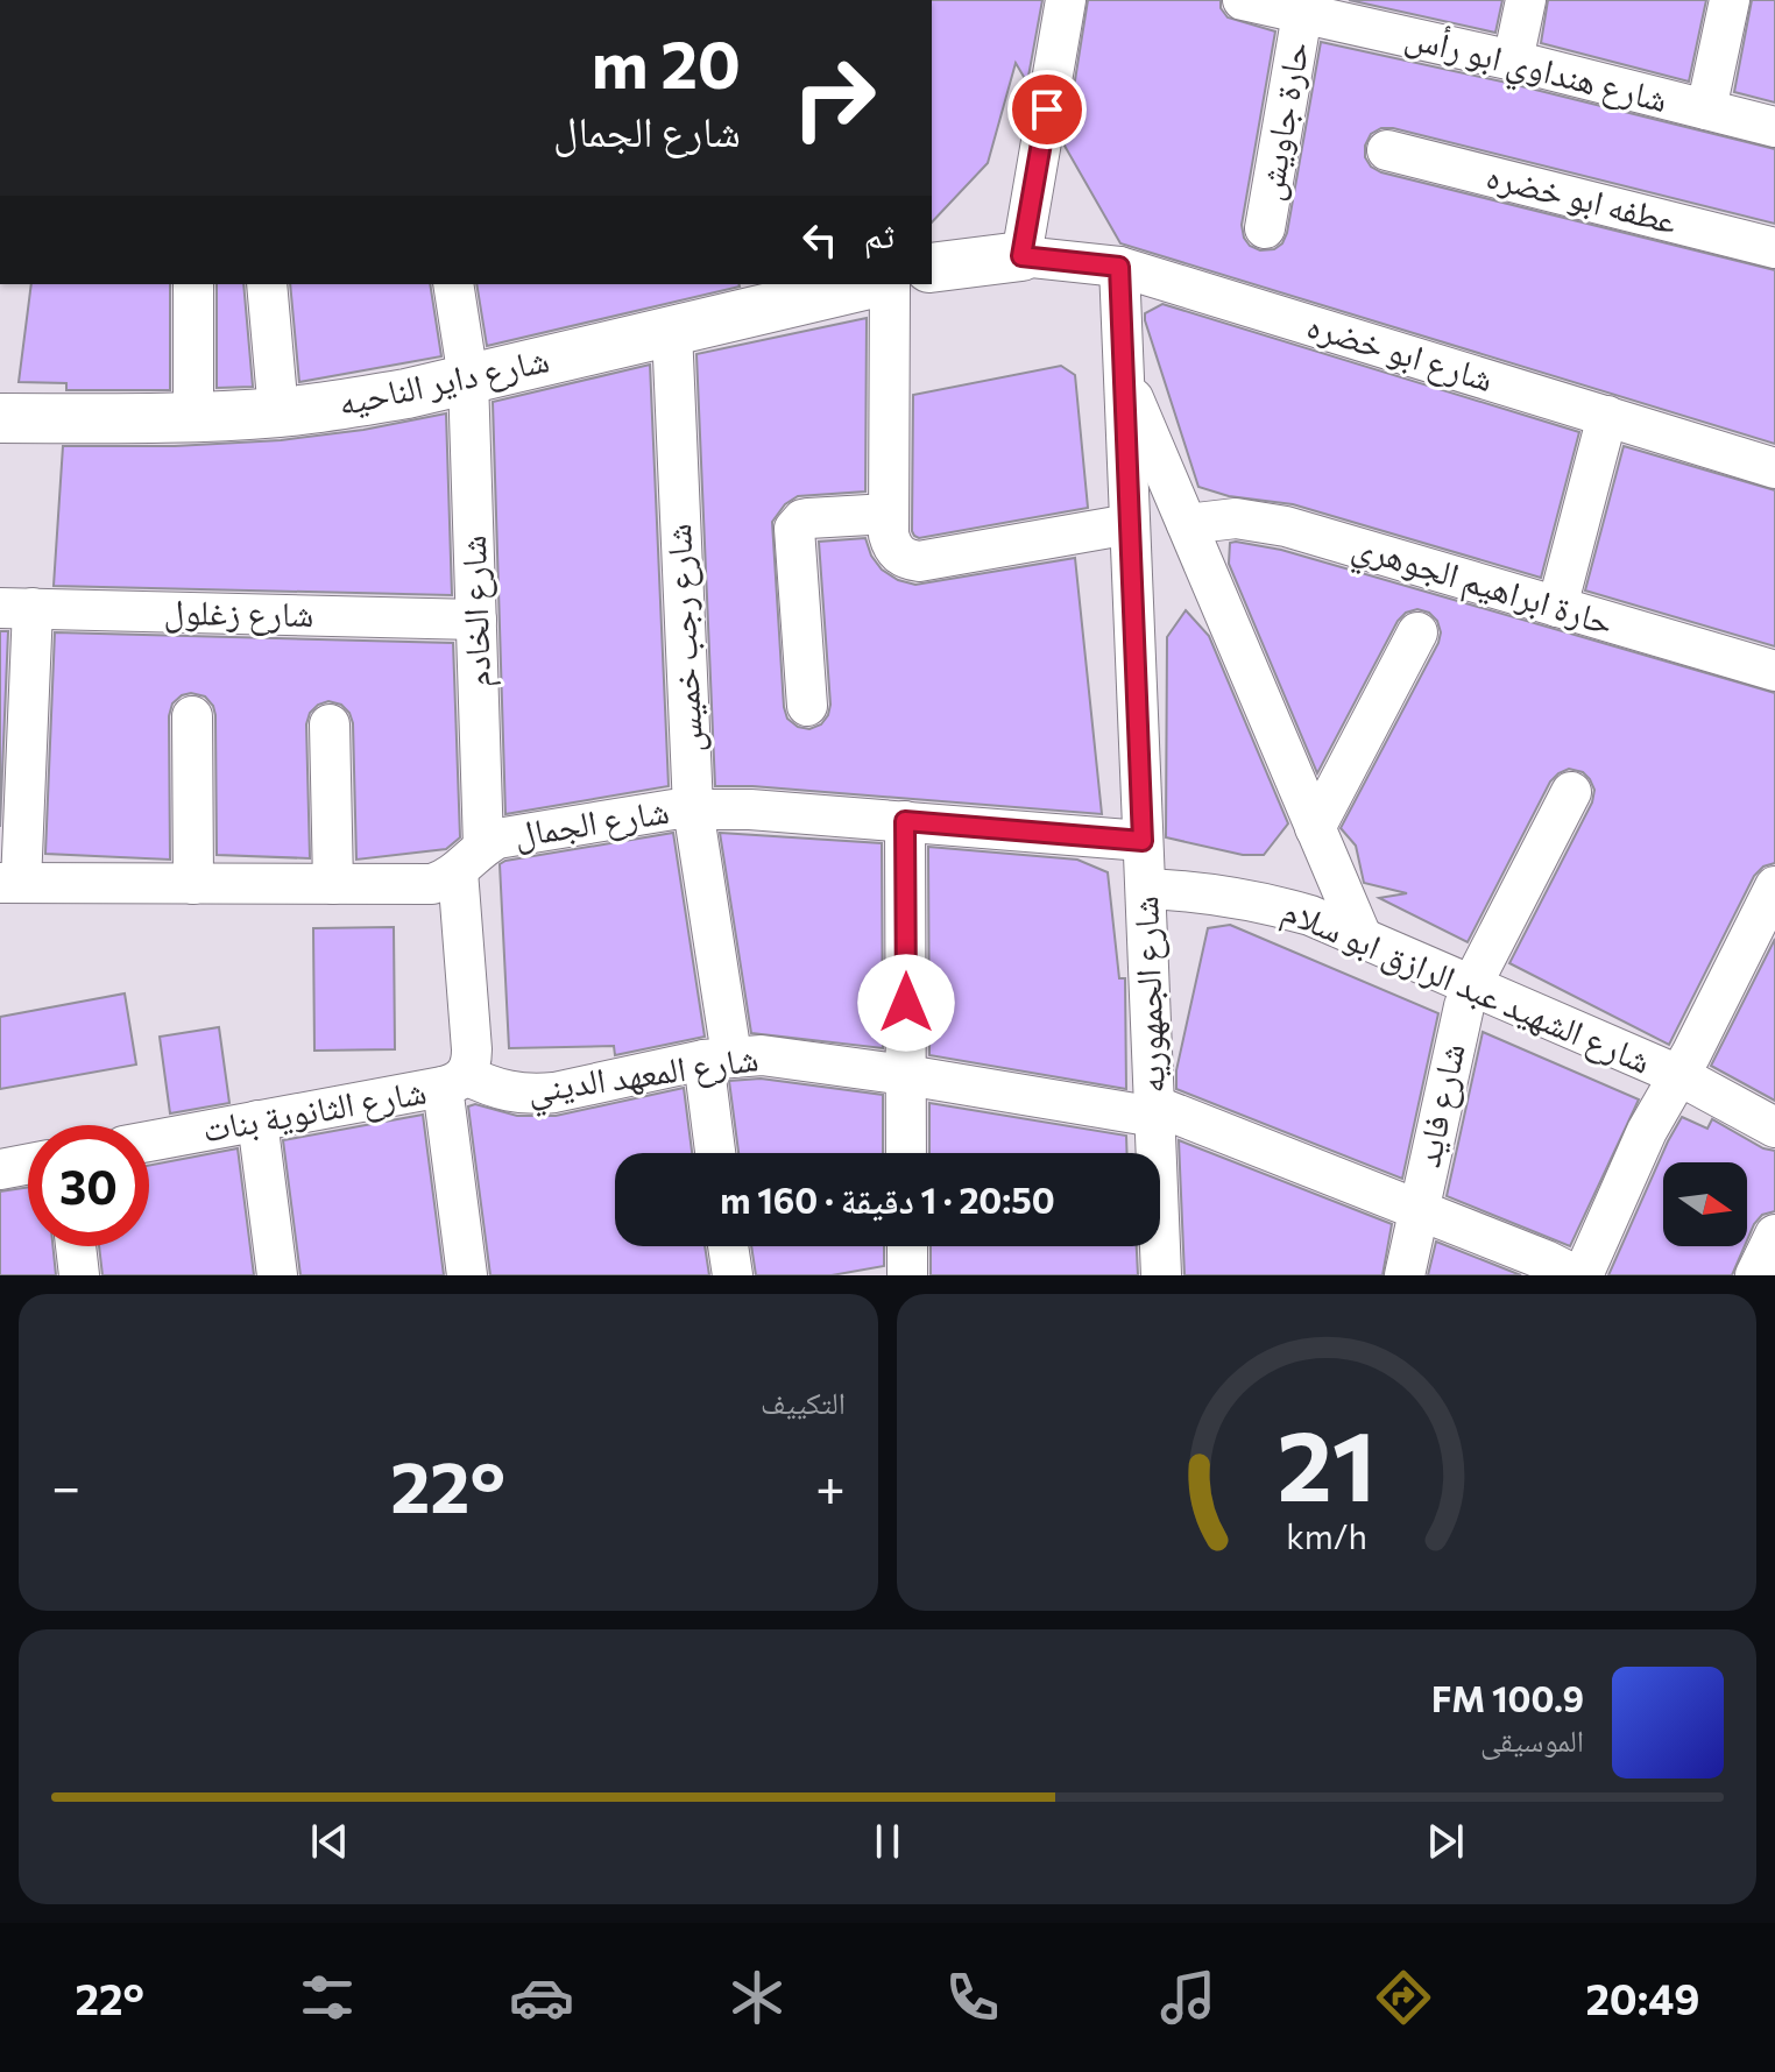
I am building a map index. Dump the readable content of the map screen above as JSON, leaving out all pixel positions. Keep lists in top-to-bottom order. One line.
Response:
{"streets":{"street":["شارع هنداوي ابو رأس","حارة جاويش","عطفه ابو خضره","شارع ابو خضره","شارع داير الناحيه","حارة ابراهيم الجوهري","شارع الخادم","شارع زغلول","شارع رجب خميس","شارع الجمال","شارع الشهيد عبد الرازق ابو سلام","شارع الجمهوريه","شارع المعهد الديني","شارع فايد","شارع الثانوية بنات"]},"crossings":[["شارع هنداوي ابو رأس","حارة جاويش"],["شارع ابو خضره","شارع الجمهوريه"],["شارع داير الناحيه","شارع الخادم"],["شارع داير الناحيه","شارع رجب خميس"],["شارع الخادم","شارع زغلول"],["شارع الخادم","شارع الجمال"],["شارع الخادم","شارع الثانوية بنات"],["شارع رجب خميس","شارع الجمال"],["شارع رجب خميس","شارع المعهد الديني"],["شارع الجمال","شارع الجمهوريه"],["شارع الجمال","شارع الثانوية بنات"],["شارع الشهيد عبد الرازق ابو سلام","شارع الجمهوريه"],["شارع الشهيد عبد الرازق ابو سلام","شارع فايد"],["شارع الجمهوريه","شارع المعهد الديني"],["شارع المعهد الديني","شارع فايد"],["شارع المعهد الديني","شارع الثانوية بنات"]],"north":"right","page":{"turn":["20 m","شارع الجمال"],"then":"ثم","limit":"30","trip":"20:50 · 1 دقيقة · 160 m","tile":"التكييف","heat":["−","22°","+"],"song":["100.9 FM","الموسيقى"],"tabs":["20:49","22°"],"gauge":["21","km/h"]}}
